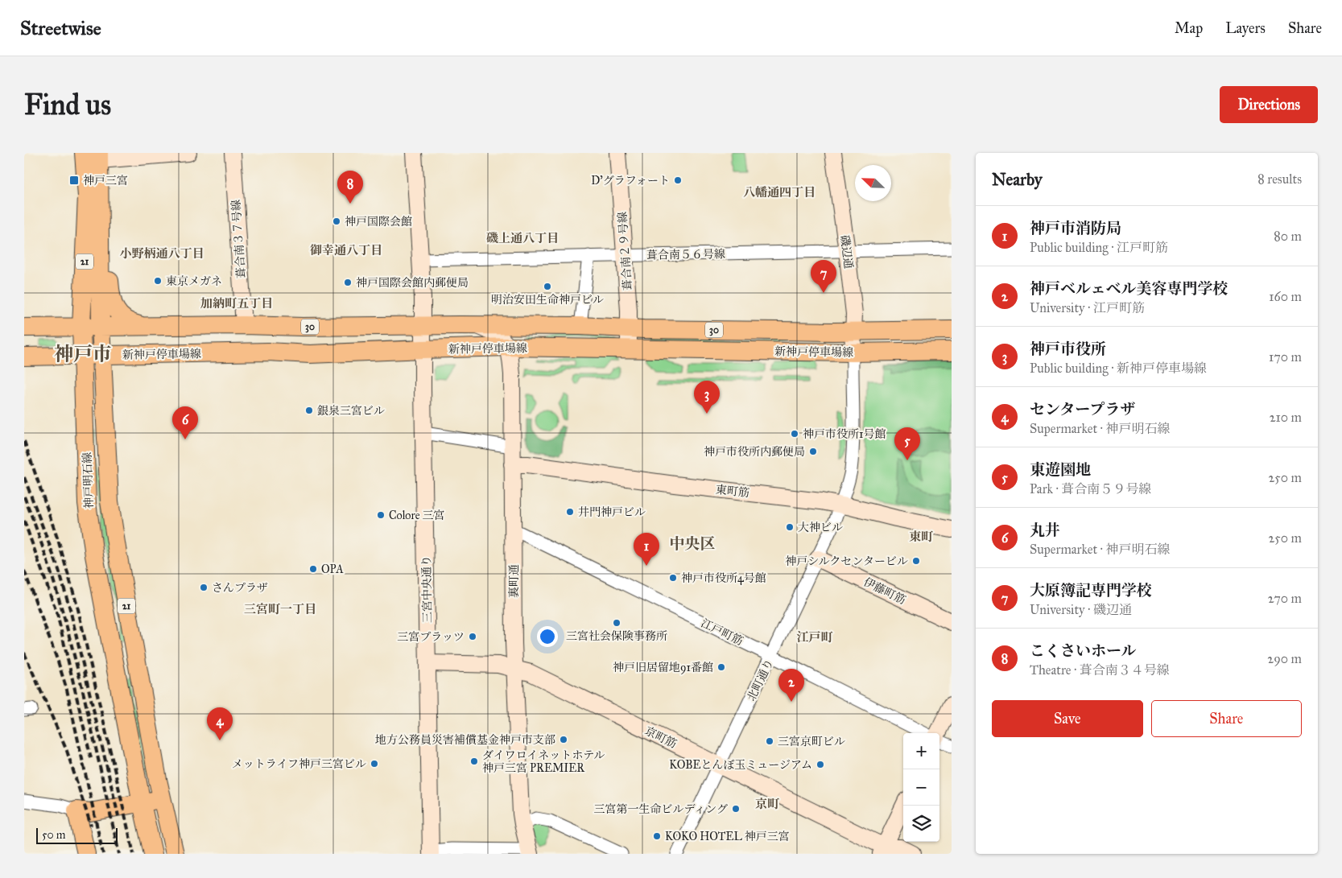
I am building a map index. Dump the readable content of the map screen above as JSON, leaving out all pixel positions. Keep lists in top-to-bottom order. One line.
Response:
{"streets":{"main road":["21","30","新神戸停車場線","神戸明石線"],"street":["葺合南３７号線","葺合南２９号線","磯辺通","葺合南５６号線","東町筋","裏町通","三宮中央通り","伊藤町筋","江戸町筋","北町通り","京町筋"]},"crossings":[["葺合南３７号線","新神戸停車場線"],["葺合南２９号線","葺合南５６号線"],["葺合南２９号線","新神戸停車場線"],["磯辺通","葺合南５６号線"],["磯辺通","新神戸停車場線"],["磯辺通","北町通り"],["葺合南５６号線","三宮中央通り"],["新神戸停車場線","神戸明石線"],["新神戸停車場線","裏町通"],["新神戸停車場線","三宮中央通り"],["新神戸停車場線","北町通り"],["東町筋","裏町通"],["東町筋","北町通り"],["裏町通","江戸町筋"],["裏町通","京町筋"],["三宮中央通り","京町筋"],["伊藤町筋","北町通り"],["江戸町筋","北町通り"],["北町通り","京町筋"]],"districts":["八幡通四丁目","磯上通八丁目","御幸通八丁目","小野柄通八丁目","加納町五丁目","神戸市","東町","中央区","三宮町一丁目","江戸町","京町"],"places":{"transit":["神戸三宮"],"other":["D'グラフォート","神戸国際会館","東京メガネ","神戸国際会館内郵便局","明治安田生命神戸ビル","銀泉三宮ビル","神戸市役所1号館","神戸市役所内郵便局","井門神戸ビル","Colore 三宮","大神ビル","神戸シルクセンタービル","OPA","神戸市役所4号館","さんプラザ","三宮社会保険事務所","三宮プラッツ","神戸旧居留地91番館","地方公務員災害補償基金神戸市支部","三宮京町ビル","ダイワロイネットホテル 神戸三宮 PREMIER","メットライフ神戸三宮ビル","KOBEとんぼ玉ミュージアム","三宮第一生命ビルディング","KOKO HOTEL 神戸三宮"]},"scale_bar":"50 m","north":"top left","page":{"header":"Streetwise","nav":["Map","Layers","Share"],"buttons":["Directions",["Save","Share"]],"title":"Find us","heading":["Nearby","8 results"],"pins":["8","7","3","6","5","1","2","4"],"list":[{"mark":"1","name":"神戸市消防局","note":"Public building · 江戸町筋","value":"80 m"},{"mark":"2","name":"神戸ベルェベル美容専門学校","note":"University · 江戸町筋","value":"160 m"},{"mark":"3","name":"神戸市役所","note":"Public building · 新神戸停車場線","value":"170 m"},{"mark":"4","name":"センタープラザ","note":"Supermarket · 神戸明石線","value":"210 m"},{"mark":"5","name":"東遊園地","note":"Park · 葺合南５９号線","value":"250 m"},{"mark":"6","name":"丸井","note":"Supermarket · 神戸明石線","value":"250 m"},{"mark":"7","name":"大原簿記専門学校","note":"University · 磯辺通","value":"270 m"},{"mark":"8","name":"こくさいホール","note":"Theatre · 葺合南３４号線","value":"290 m"}],"map_buttons":["+","−"],"scale":"50 m"}}
